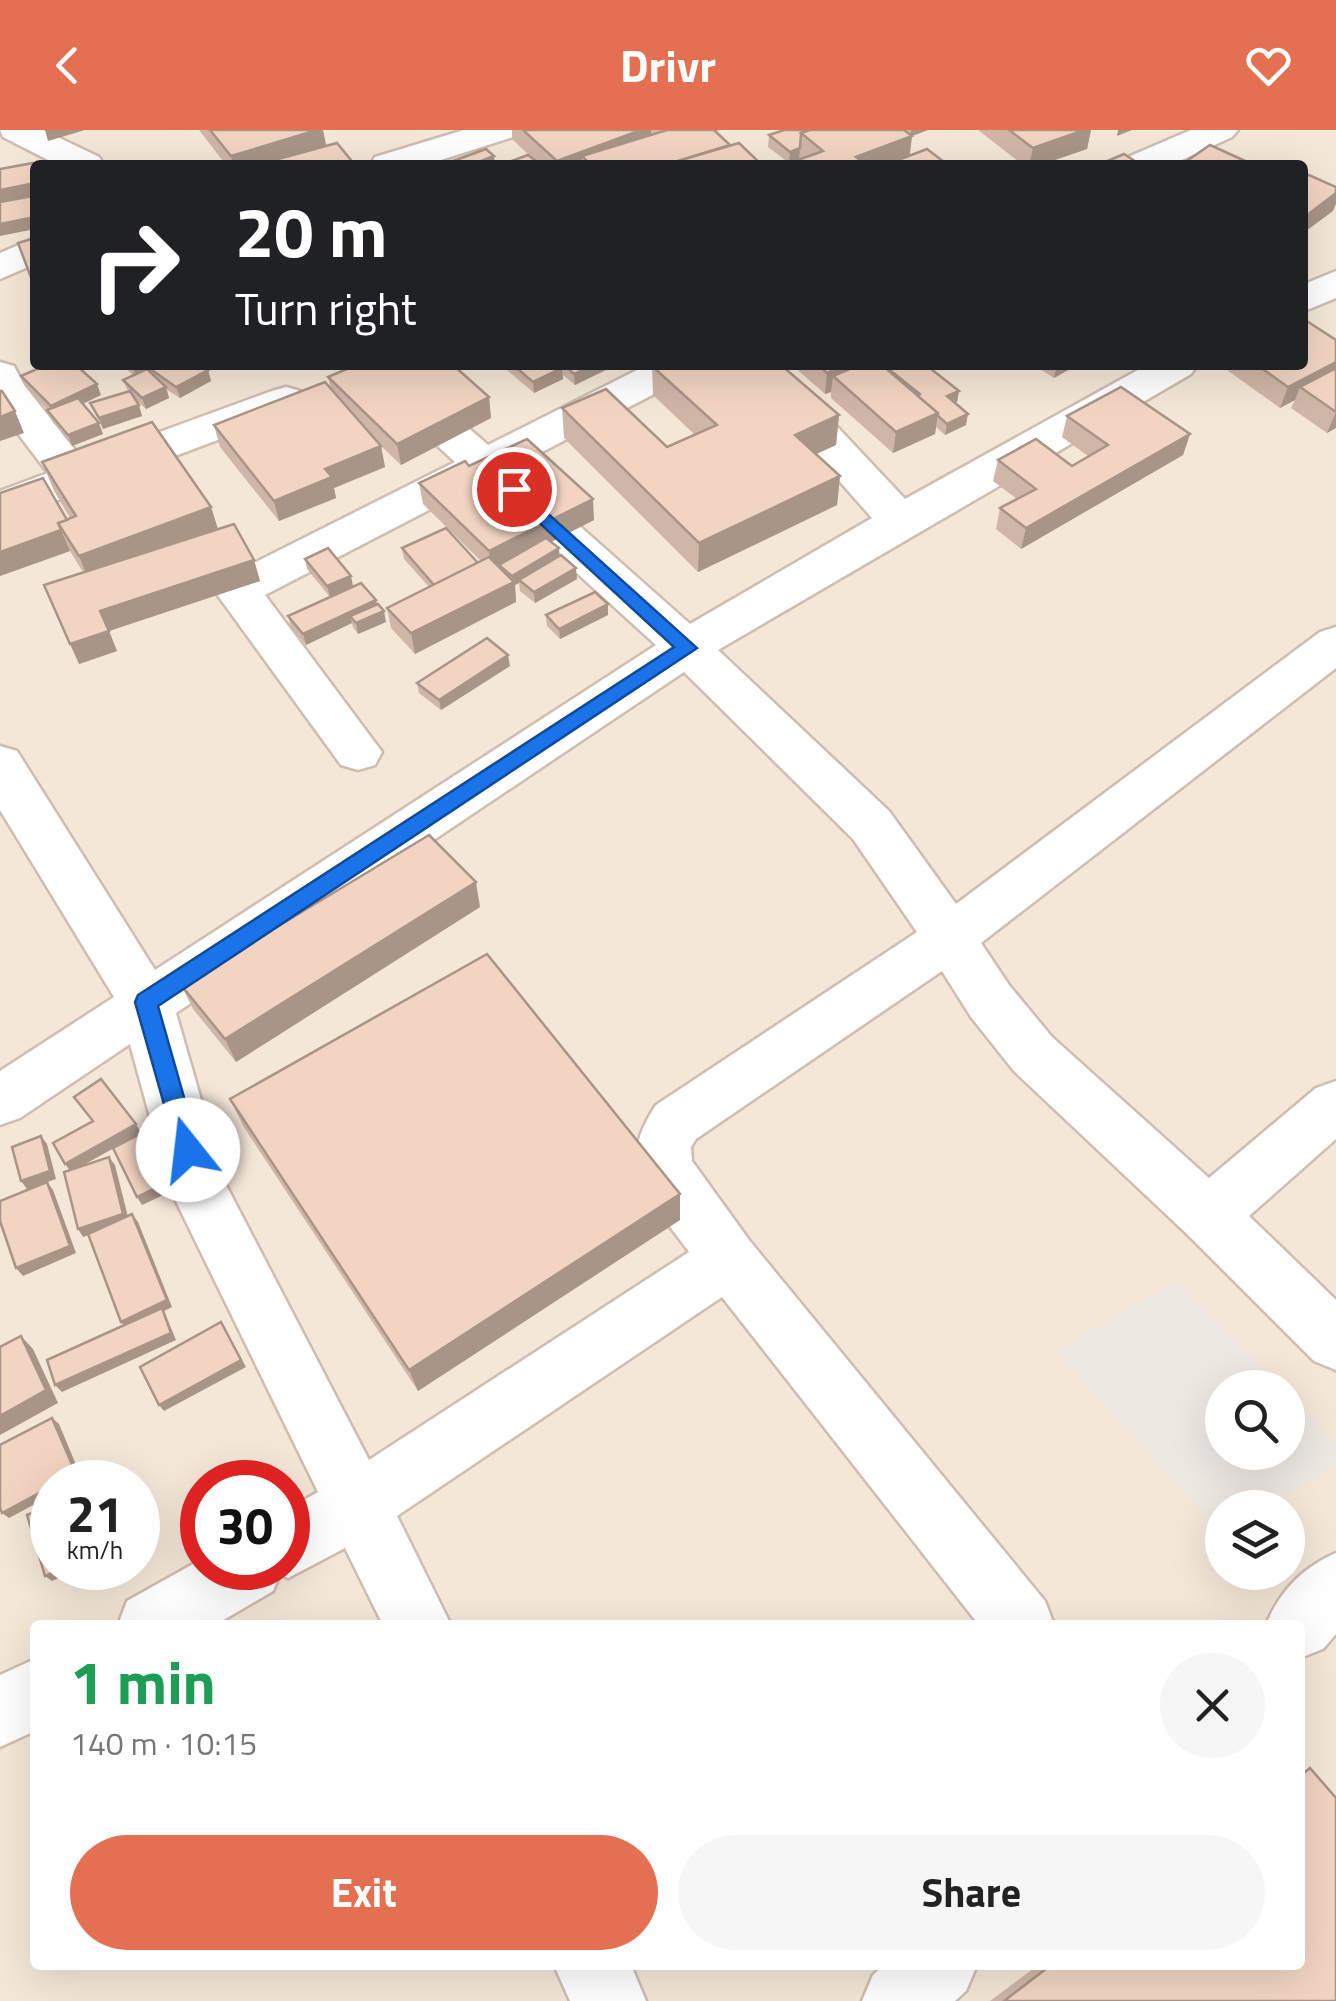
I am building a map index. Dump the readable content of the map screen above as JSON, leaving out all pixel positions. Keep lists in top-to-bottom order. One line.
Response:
{"page":{"header":"Drivr","turn":["20 m","Turn right"],"speed":"21 km/h","limit":"30","heading":["1 min","140 m · 10:15"],"buttons":["Exit","Share"]}}
